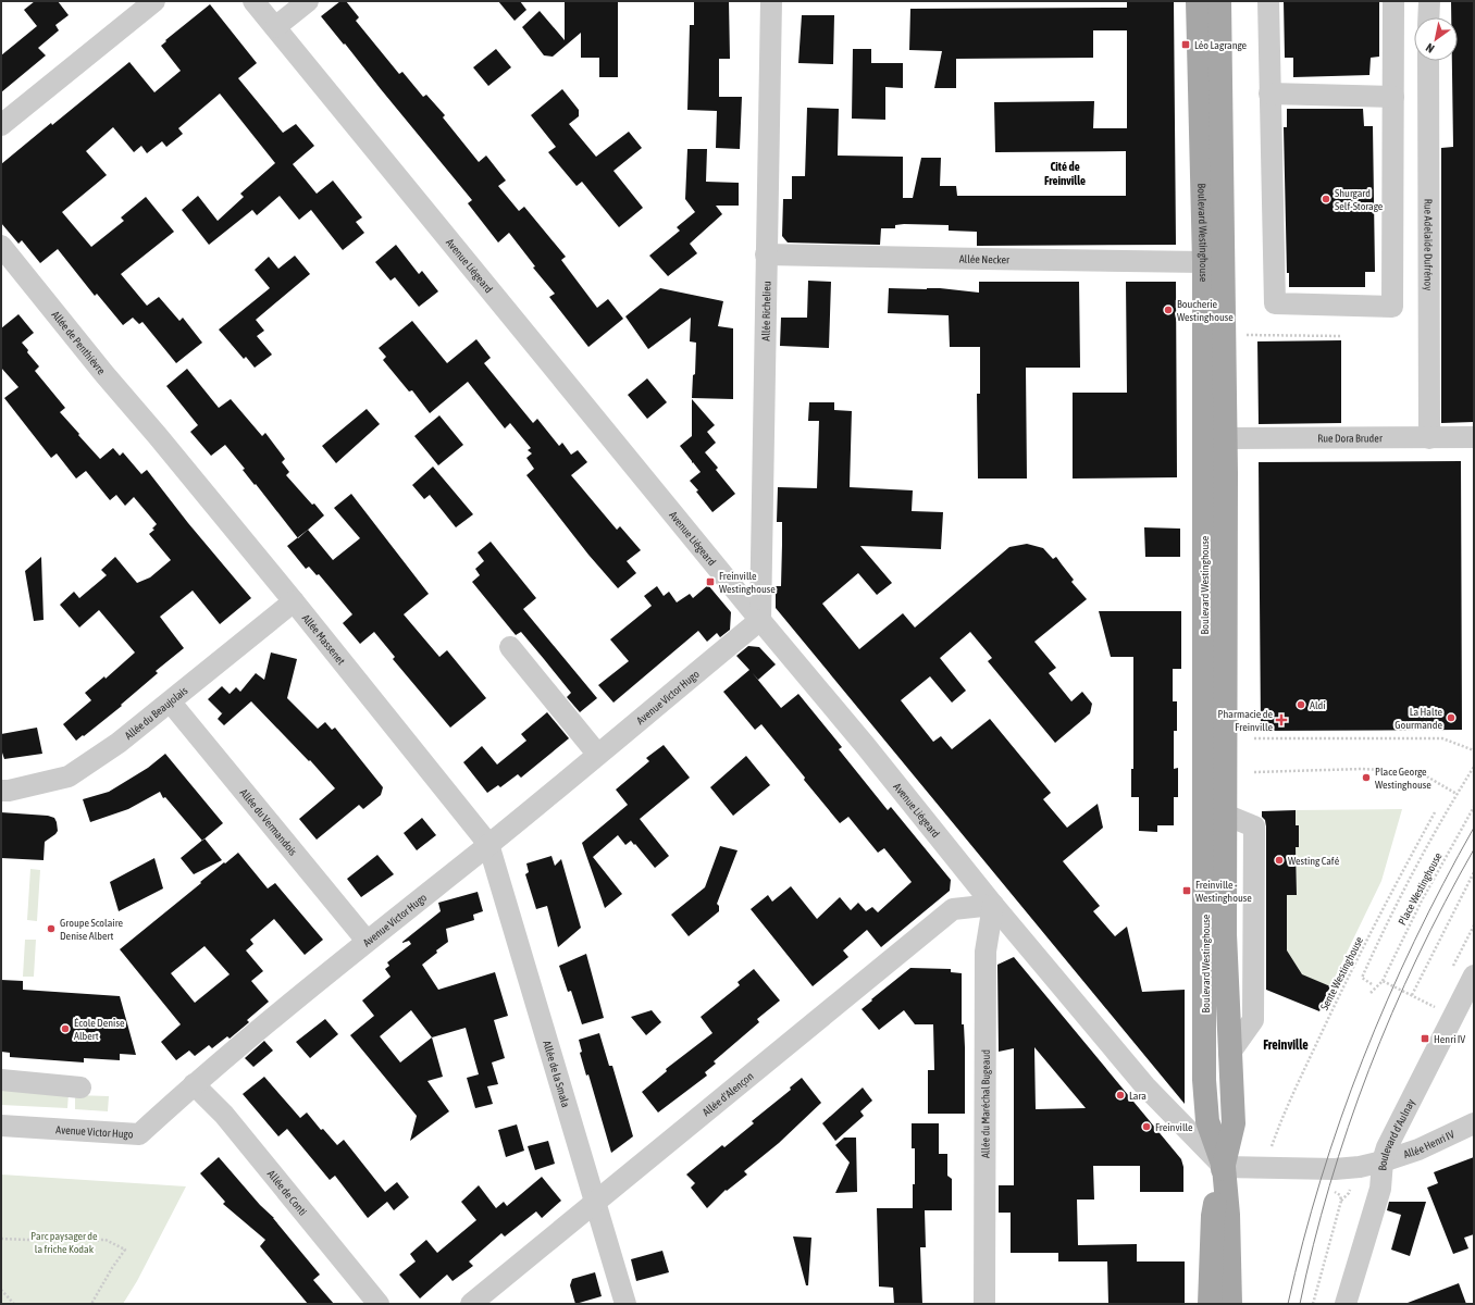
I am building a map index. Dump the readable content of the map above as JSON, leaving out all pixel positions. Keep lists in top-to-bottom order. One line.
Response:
{"streets":{"main road":["Boulevard Westinghouse"],"street":["Rue Adelaïde Dufrénoy","Allée Necker","Avenue Liégeard","Allée Richelieu","Allée de Penthièvre","Rue Dora Bruder","Allée Massenet","Avenue Victor Hugo","Allée du Beaujolais","Allée du Vermandois","Allée de la Smala","Allée d'Alençon","Allée du Maréchal Bugeaud","Boulevard d'Aulnay","Allée Henri IV","Allée de Conti"],"path":["Place Westinghouse","Sente Westinghouse"]},"crossings":[["Boulevard Westinghouse","Allée Necker"],["Boulevard Westinghouse","Avenue Liégeard"],["Boulevard Westinghouse","Rue Dora Bruder"],["Boulevard Westinghouse","Allée Henri IV"],["Rue Adelaïde Dufrénoy","Rue Dora Bruder"],["Allée Necker","Allée Richelieu"],["Avenue Liégeard","Allée Richelieu"],["Avenue Liégeard","Avenue Victor Hugo"],["Avenue Liégeard","Allée d'Alençon"],["Avenue Liégeard","Allée du Maréchal Bugeaud"],["Avenue Liégeard","Allée Henri IV"],["Allée Richelieu","Avenue Victor Hugo"],["Allée de Penthièvre","Allée Massenet"],["Allée Massenet","Avenue Victor Hugo"],["Allée Massenet","Allée du Beaujolais"],["Allée Massenet","Allée de la Smala"],["Avenue Victor Hugo","Allée du Vermandois"],["Avenue Victor Hugo","Allée de la Smala"],["Avenue Victor Hugo","Allée de Conti"],["Allée du Beaujolais","Allée du Vermandois"],["Allée de la Smala","Allée d'Alençon"],["Allée d'Alençon","Allée du Maréchal Bugeaud"],["Boulevard d'Aulnay","Allée Henri IV"]],"districts":["Cité de Freinville","Freinville"],"parks":["Parc paysager de la friche Kodak"],"places":{"transit":["Léo Lagrange","Freinville Westinghouse","Freinville - Westinghouse","Henri IV"],"other":["Shurgard Self-Storage","Boucherie Westinghouse","Aldi","La Halte Gourmande","Place George Westinghouse","Westing Café","Groupe Scolaire Denise Albert","École Denise Albert","Lara","Freinville"],"health":["Pharmacie de Freinville"]},"north":"bottom left"}
